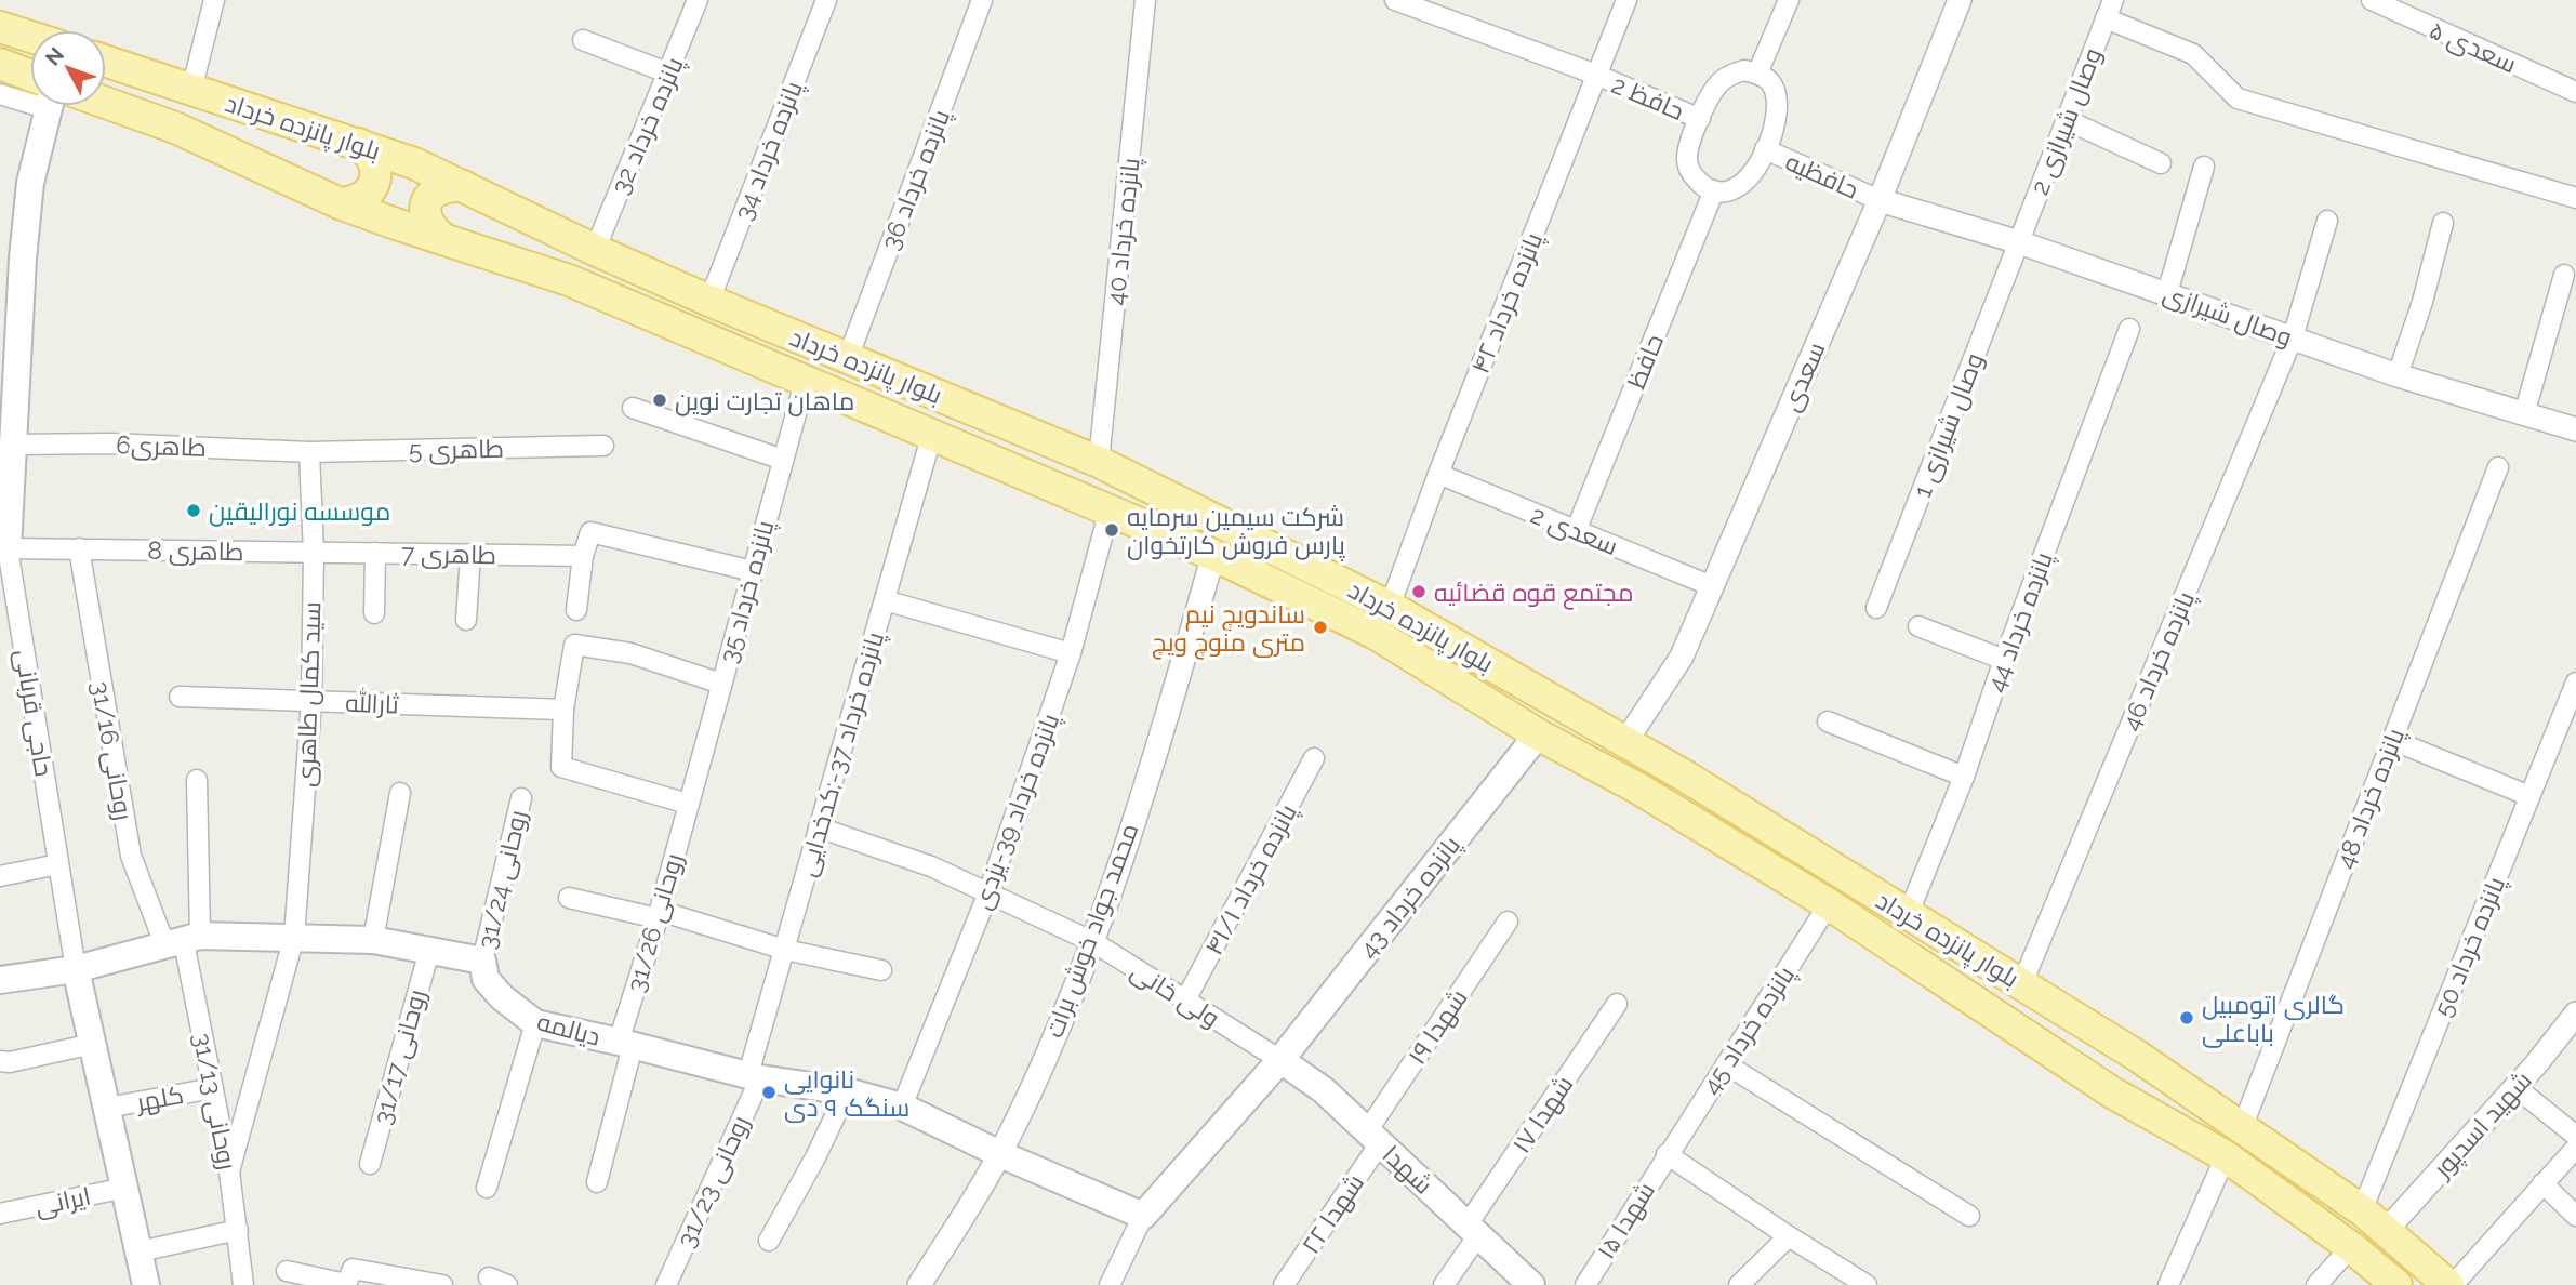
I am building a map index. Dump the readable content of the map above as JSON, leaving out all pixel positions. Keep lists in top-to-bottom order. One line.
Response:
{"streets":{"main road":["بلوار پانزده خرداد","حاجی قربانی","پانزده خرداد 43","دیالمه","شهدا"],"street":["سعدی ۵","حافظ 2","وصال شیرازی 2","پانزده خرداد 32","پانزده خرداد 34","حافظیه","پانزده خرداد 36","پانزده خرداد 40","پانزده خرداد ۴۲","وصال شیرازی","حافظ","سعدی","وصال شیرازی 1","طاهری6","طاهری 5","سعدی 2","طاهری 8","طاهری 7","پانزده خرداد 35","پانزده خرداد 44","پانزده خرداد 46","سید کمال طاهری","ثارالله","روحانی 31/16","پانزده خرداد 37-;کدخدایی","پانزده خرداد 48","پانزده خرداد 39-یزدی","روحانی 31/24","پانزده خرداد ۴۱/۱","روحانی 31/26","محمد جواد خوش برات","پانزده خرداد 50","ولی خانی","شهدا ۱۹","پانزده خرداد 45","روحانی 31/17","کلهر","روحانی 31/13","شهدا ۱۷","شهید اسدپور","روحانی 31/23","ایرانی","شهدا ۲۲","شهدا ۱۵"]},"crossings":[["حافظ 2","حافظیه"],["حافظ 2","پانزده خرداد ۴۲"],["حافظ 2","حافظ"],["وصال شیرازی 2","وصال شیرازی"],["وصال شیرازی 2","وصال شیرازی 1"],["پانزده خرداد 32","بلوار پانزده خرداد"],["بلوار پانزده خرداد","پانزده خرداد 34"],["بلوار پانزده خرداد","پانزده خرداد 36"],["بلوار پانزده خرداد","پانزده خرداد 40"],["بلوار پانزده خرداد","پانزده خرداد ۴۲"],["بلوار پانزده خرداد","سعدی"],["بلوار پانزده خرداد","پانزده خرداد 35"],["بلوار پانزده خرداد","پانزده خرداد 44"],["بلوار پانزده خرداد","پانزده خرداد 46"],["بلوار پانزده خرداد","پانزده خرداد 37-;کدخدایی"],["بلوار پانزده خرداد","پانزده خرداد 48"],["بلوار پانزده خرداد","پانزده خرداد 39-یزدی"],["بلوار پانزده خرداد","پانزده خرداد 43"],["بلوار پانزده خرداد","محمد جواد خوش برات"],["بلوار پانزده خرداد","پانزده خرداد 50"],["بلوار پانزده خرداد","پانزده خرداد 45"],["بلوار پانزده خرداد","شهید اسدپور"],["حافظیه","وصال شیرازی"],["حافظیه","حافظ"],["حافظیه","سعدی"],["پانزده خرداد ۴۲","سعدی 2"],["وصال شیرازی","سعدی"],["وصال شیرازی","وصال شیرازی 1"],["وصال شیرازی","پانزده خرداد 46"],["حافظ","سعدی 2"],["سعدی","سعدی 2"],["طاهری6","طاهری 5"],["طاهری6","سید کمال طاهری"],["طاهری6","حاجی قربانی"],["طاهری 5","سید کمال طاهری"],["طاهری 8","طاهری 7"],["طاهری 8","سید کمال طاهری"],["طاهری 8","حاجی قربانی"],["طاهری 8","روحانی 31/16"],["طاهری 7","سید کمال طاهری"],["پانزده خرداد 35","روحانی 31/26"],["سید کمال طاهری","ثارالله"],["سید کمال طاهری","روحانی 31/13"],["حاجی قربانی","کلهر"],["حاجی قربانی","ایرانی"],["روحانی 31/16","روحانی 31/13"],["پانزده خرداد 37-;کدخدایی","ولی خانی"],["پانزده خرداد 37-;کدخدایی","دیالمه"],["پانزده خرداد 37-;کدخدایی","روحانی 31/23"],["پانزده خرداد 39-یزدی","ولی خانی"],["پانزده خرداد 39-یزدی","دیالمه"],["روحانی 31/24","دیالمه"],["پانزده خرداد ۴۱/۱","ولی خانی"],["پانزده خرداد 43","ولی خانی"],["پانزده خرداد 43","دیالمه"],["پانزده خرداد 43","شهدا"],["روحانی 31/26","دیالمه"],["محمد جواد خوش برات","ولی خانی"],["محمد جواد خوش برات","دیالمه"],["ولی خانی","شهدا"],["شهدا ۱۹","شهدا"],["شهدا ۱۹","شهدا ۲۲"],["دیالمه","روحانی 31/23"],["پانزده خرداد 45","شهدا ۱۵"],["کلهر","روحانی 31/13"],["شهدا ۱۷","شهدا"],["شهدا","شهدا ۲۲"]],"places":["ماهان تجارت نوین","موسسه نورالیقین","شرکت سیمین سرمایه پارس فروش کارتخوان","مجتمع قوه قضائیه","ساندویچ نیم متری منوچ ویچ","گالری اتومبیل باباعلی","نانوایی سنگک ۹ دی"],"north":"top left"}
